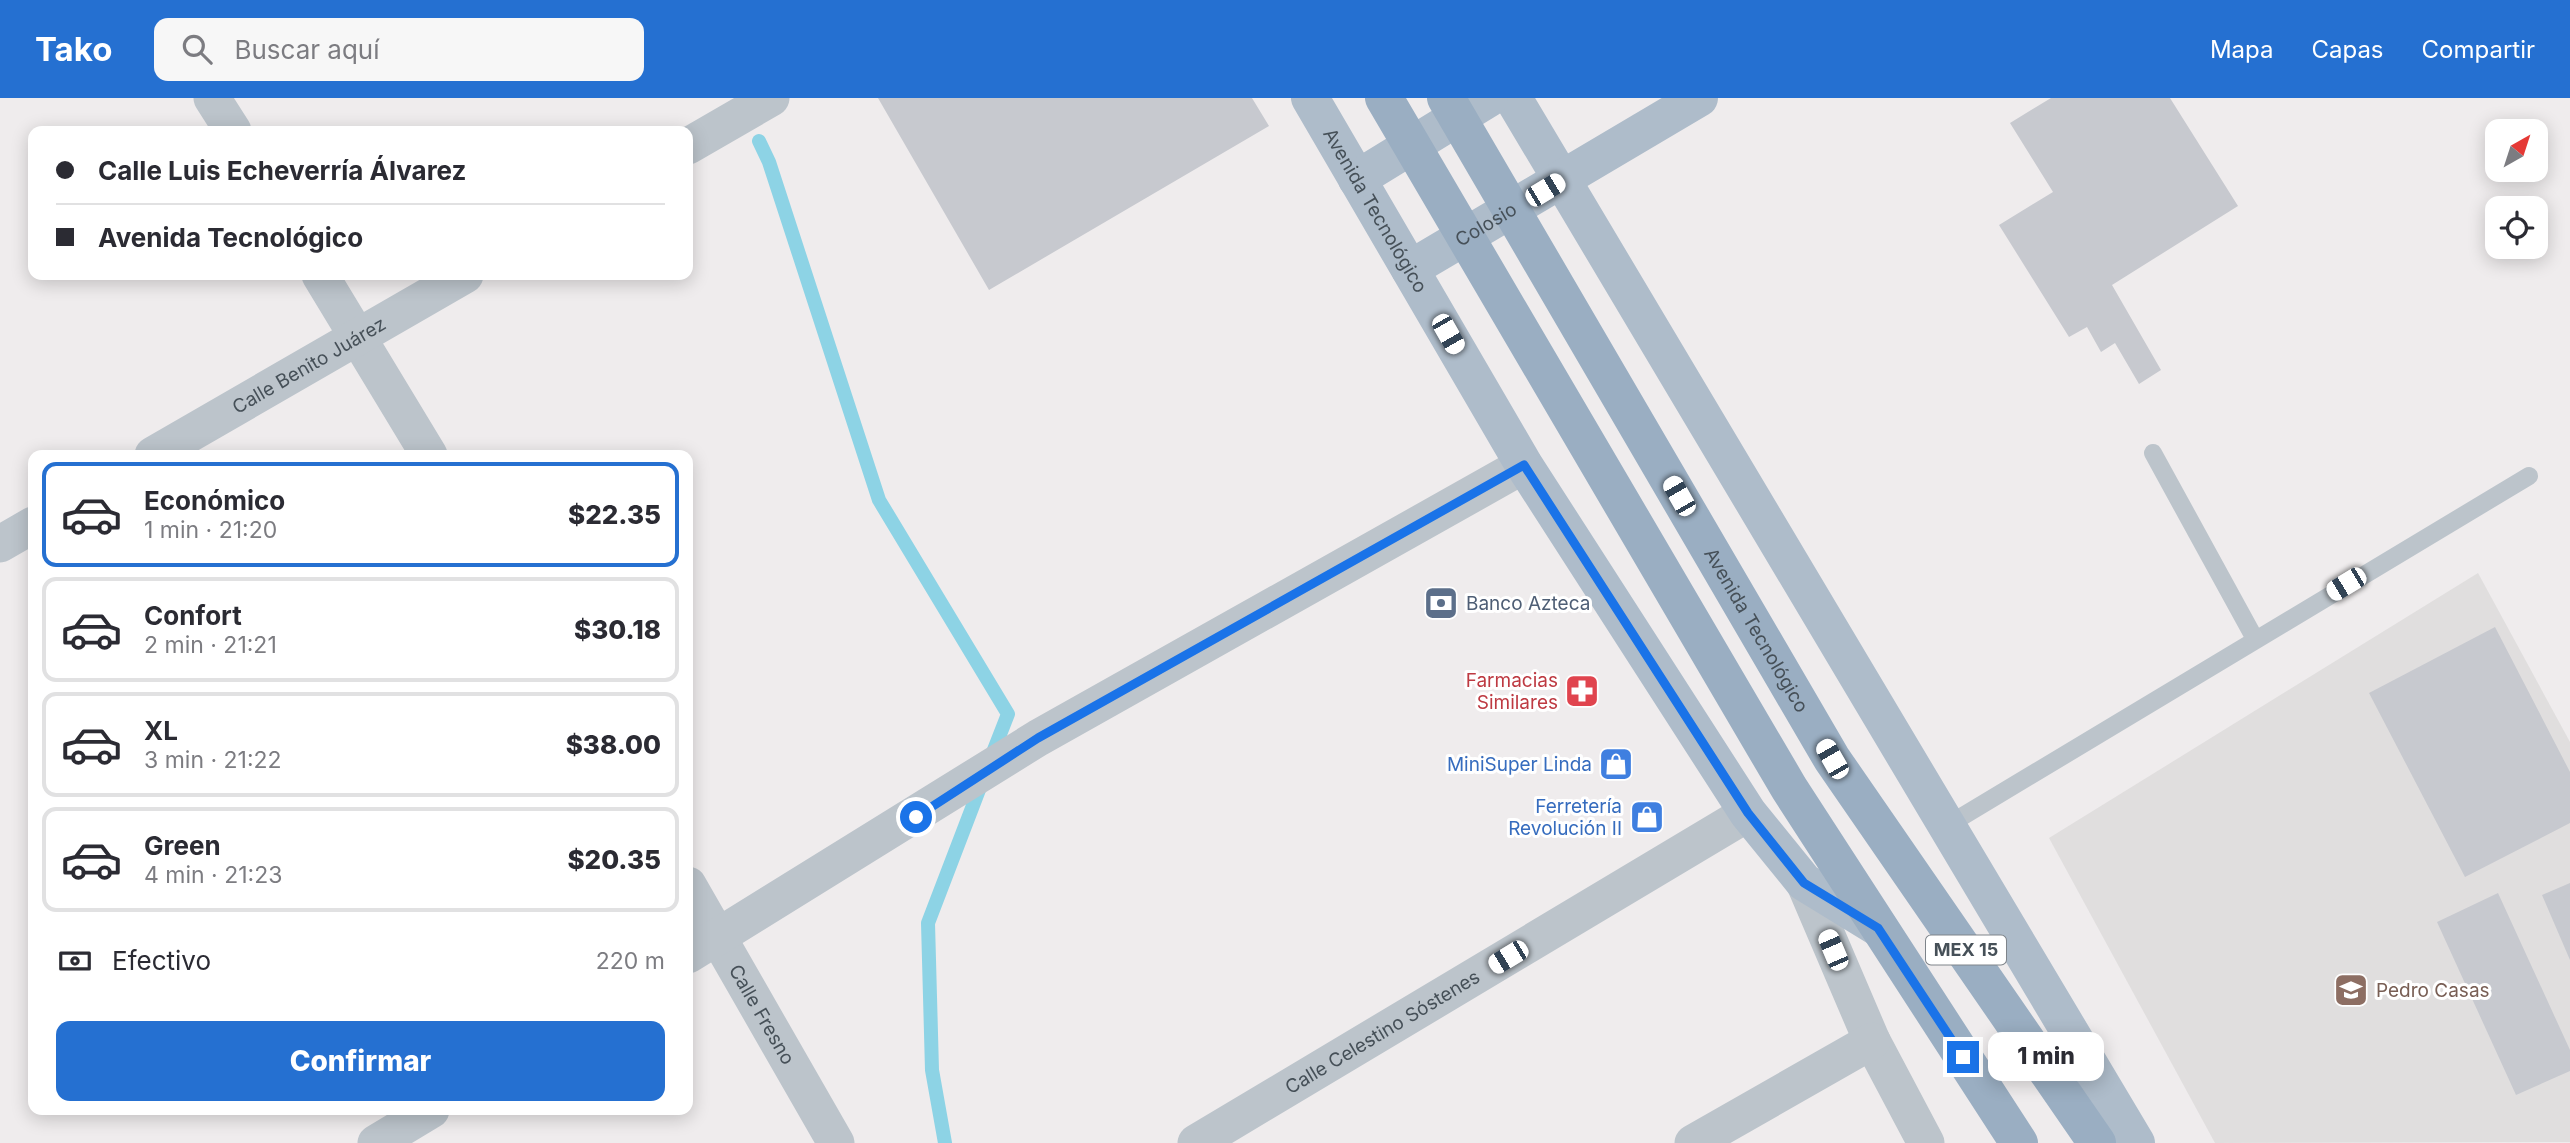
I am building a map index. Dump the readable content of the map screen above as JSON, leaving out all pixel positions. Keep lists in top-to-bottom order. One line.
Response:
{"streets":{"highway":["Avenida Tecnológico","MEX 15"],"main road":["Colosio"],"street":["Calle Benito Juárez","Calle Fresno","Calle Celestino Sóstenes"]},"crossings":[["Avenida Tecnológico","Colosio"],["Avenida Tecnológico","Calle Celestino Sóstenes"]],"places":{"bank":["Banco Azteca"],"pharmacy":["Farmacias Similares"],"shop":["MiniSuper Linda","Ferretería Revolución II"],"school or university":["Pedro Casas"]},"north":"top right","page":{"header":"Tako","search":"Buscar aquí","nav":["Mapa","Capas","Compartir"],"banner":["Calle Luis Echeverría Álvarez","Avenida Tecnológico"],"list":[{"name":"Económico","note":"1 min · 21:20","value":"$22.35"},{"name":"Confort","note":"2 min · 21:21","value":"$30.18"},{"name":"XL","note":"3 min · 21:22","value":"$38.00"},{"name":"Green","note":"4 min · 21:23","value":"$20.35"}],"pay":["Efectivo","220 m"],"buttons":"Confirmar","bubble":"1 min"}}
